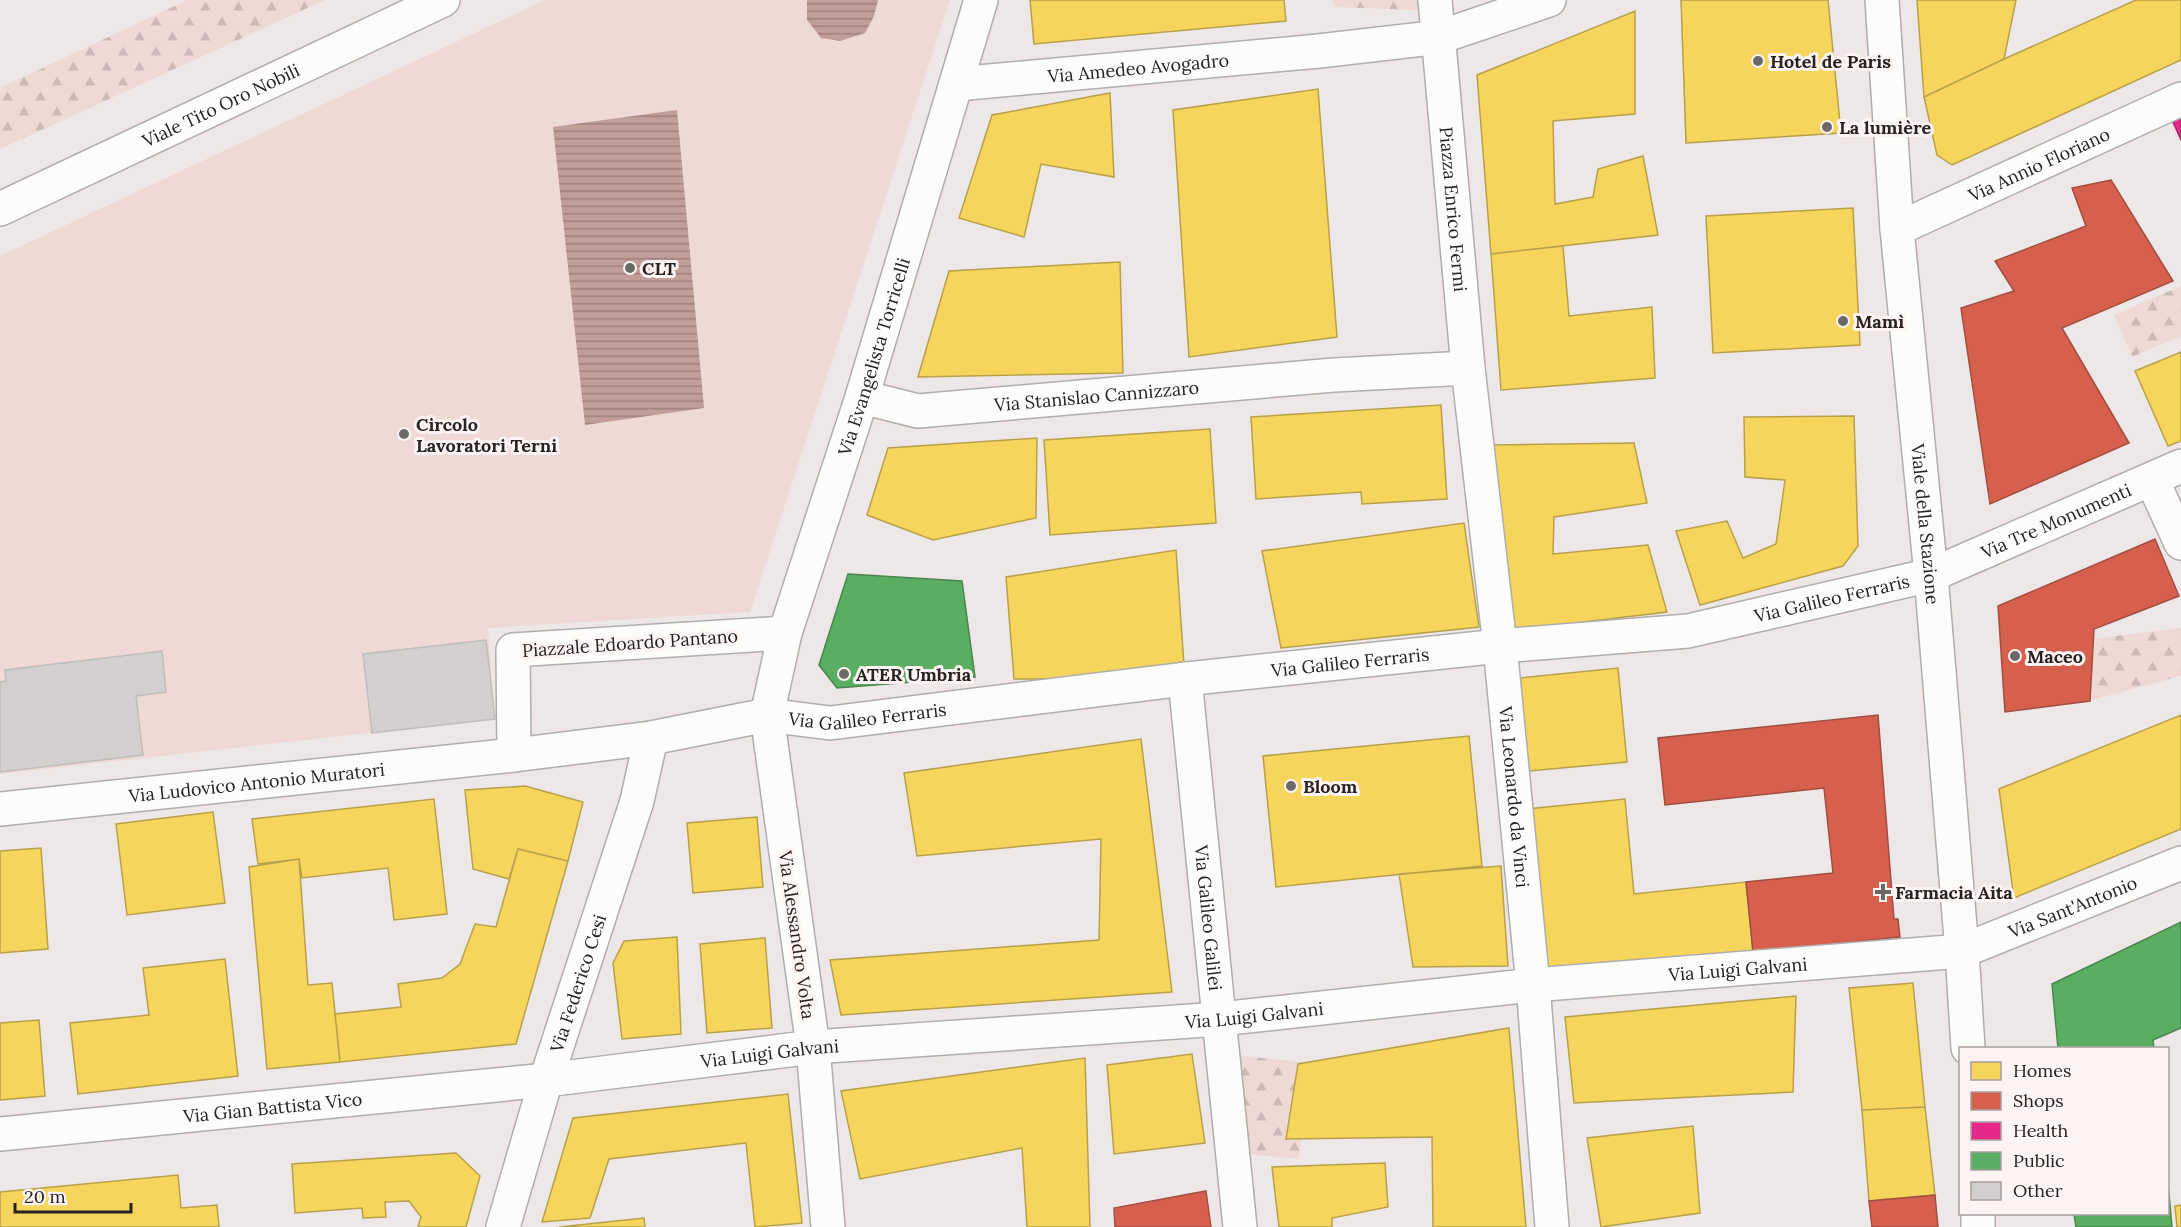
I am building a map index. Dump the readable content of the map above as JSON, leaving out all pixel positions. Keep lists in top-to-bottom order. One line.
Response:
{"streets":{"street":["Via Amedeo Avogadro","Viale Tito Oro Nobili","Via Annio Floriano","Piazza Enrico Fermi","Via Evangelista Torricelli","Via Stanislao Cannizzaro","Via Tre Monumenti","Viale della Stazione","Via Galileo Ferraris","Piazzale Edoardo Pantano","Via Ludovico Antonio Muratori","Via Leonardo da Vinci","Via Sant'Antonio","Via Galileo Galilei","Via Alessandro Volta","Via Luigi Galvani","Via Federico Cesi","Via Gian Battista Vico"]},"crossings":[["Via Amedeo Avogadro","Piazza Enrico Fermi"],["Via Amedeo Avogadro","Via Evangelista Torricelli"],["Via Annio Floriano","Viale della Stazione"],["Piazza Enrico Fermi","Via Stanislao Cannizzaro"],["Piazza Enrico Fermi","Via Leonardo da Vinci"],["Via Evangelista Torricelli","Via Stanislao Cannizzaro"],["Via Evangelista Torricelli","Via Galileo Ferraris"],["Via Evangelista Torricelli","Piazzale Edoardo Pantano"],["Via Evangelista Torricelli","Via Alessandro Volta"],["Via Stanislao Cannizzaro","Via Leonardo da Vinci"],["Via Tre Monumenti","Viale della Stazione"],["Via Tre Monumenti","Via Galileo Ferraris"],["Viale della Stazione","Via Galileo Ferraris"],["Viale della Stazione","Via Sant'Antonio"],["Viale della Stazione","Via Luigi Galvani"],["Via Galileo Ferraris","Via Leonardo da Vinci"],["Via Galileo Ferraris","Via Galileo Galilei"],["Via Galileo Ferraris","Via Alessandro Volta"],["Piazzale Edoardo Pantano","Via Ludovico Antonio Muratori"],["Via Leonardo da Vinci","Via Luigi Galvani"],["Via Sant'Antonio","Via Luigi Galvani"],["Via Galileo Galilei","Via Luigi Galvani"],["Via Alessandro Volta","Via Luigi Galvani"],["Via Luigi Galvani","Via Federico Cesi"],["Via Luigi Galvani","Via Gian Battista Vico"],["Via Federico Cesi","Via Gian Battista Vico"]],"places":{"other":["Hotel de Paris","La lumière","CLT","Mamì","Circolo Lavoratori Terni","Maceo","ATER Umbria","Bloom"],"health":["Farmacia Aita"]},"legend":["Homes","Shops","Health","Public","Other"],"scale_bar":"20 m"}
